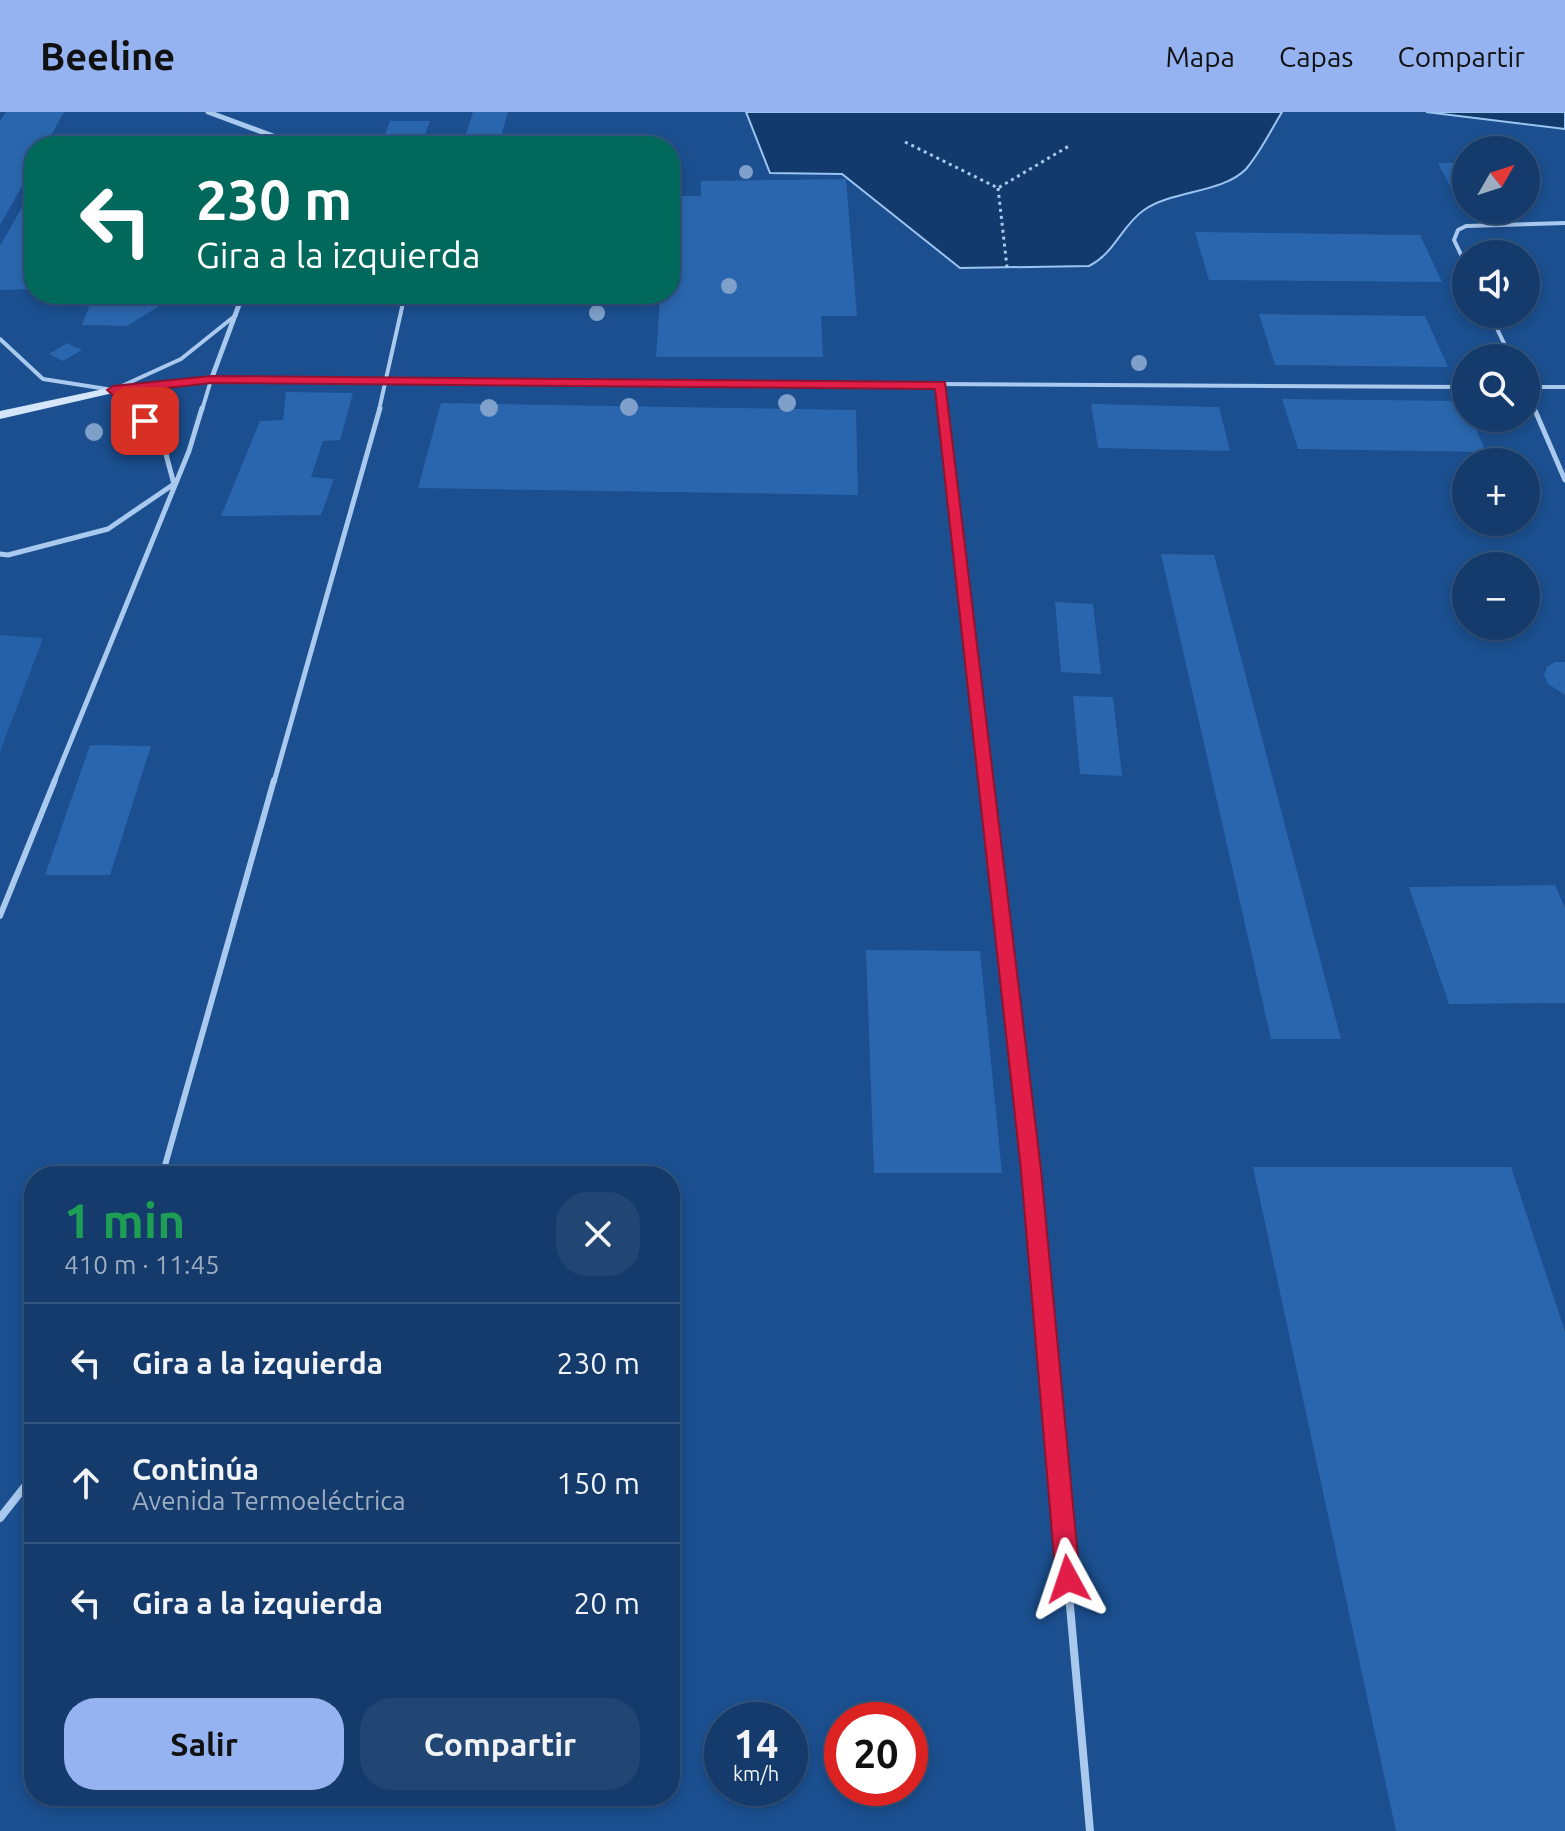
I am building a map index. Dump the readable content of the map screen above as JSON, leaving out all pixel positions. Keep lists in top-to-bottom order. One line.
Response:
{"north":"top right","page":{"header":"Beeline","nav":["Mapa","Capas","Compartir"],"map_buttons":["+","−"],"turn":["230 m","Gira a la izquierda"],"heading":["1 min","410 m · 11:45"],"list":[{"name":"Gira a la izquierda","value":"230 m"},{"name":"Continúa","note":"Avenida Termoeléctrica","value":"150 m"},{"name":"Gira a la izquierda","value":"20 m"}],"buttons":["Salir","Compartir"],"speed":"14 km/h","limit":"20"}}
